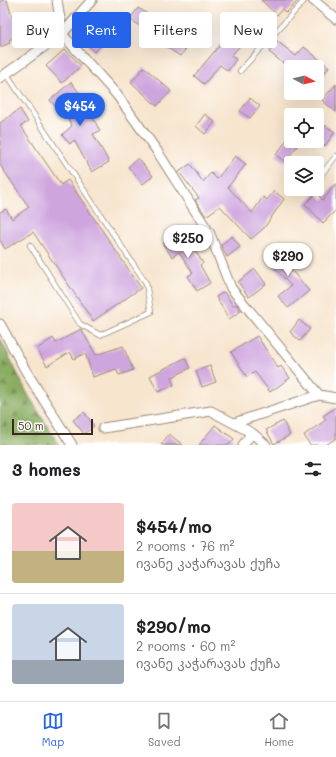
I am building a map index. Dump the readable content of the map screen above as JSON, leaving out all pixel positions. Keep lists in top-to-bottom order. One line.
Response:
{"scale_bar":"50 m","north":"right","page":{"chip":["Buy","Rent","Filters","New"],"price":["$454","$250","$290"],"scale":"50 m","heading":"3 homes","list":[{"name":"$454/mo","note":"2 rooms · 76 m² · ივანე კაჭარავას ქუჩა"},{"name":"$290/mo","note":"2 rooms · 60 m² · ივანე კაჭარავას ქუჩა"}],"tabs":["Map","Saved","Home"]}}
